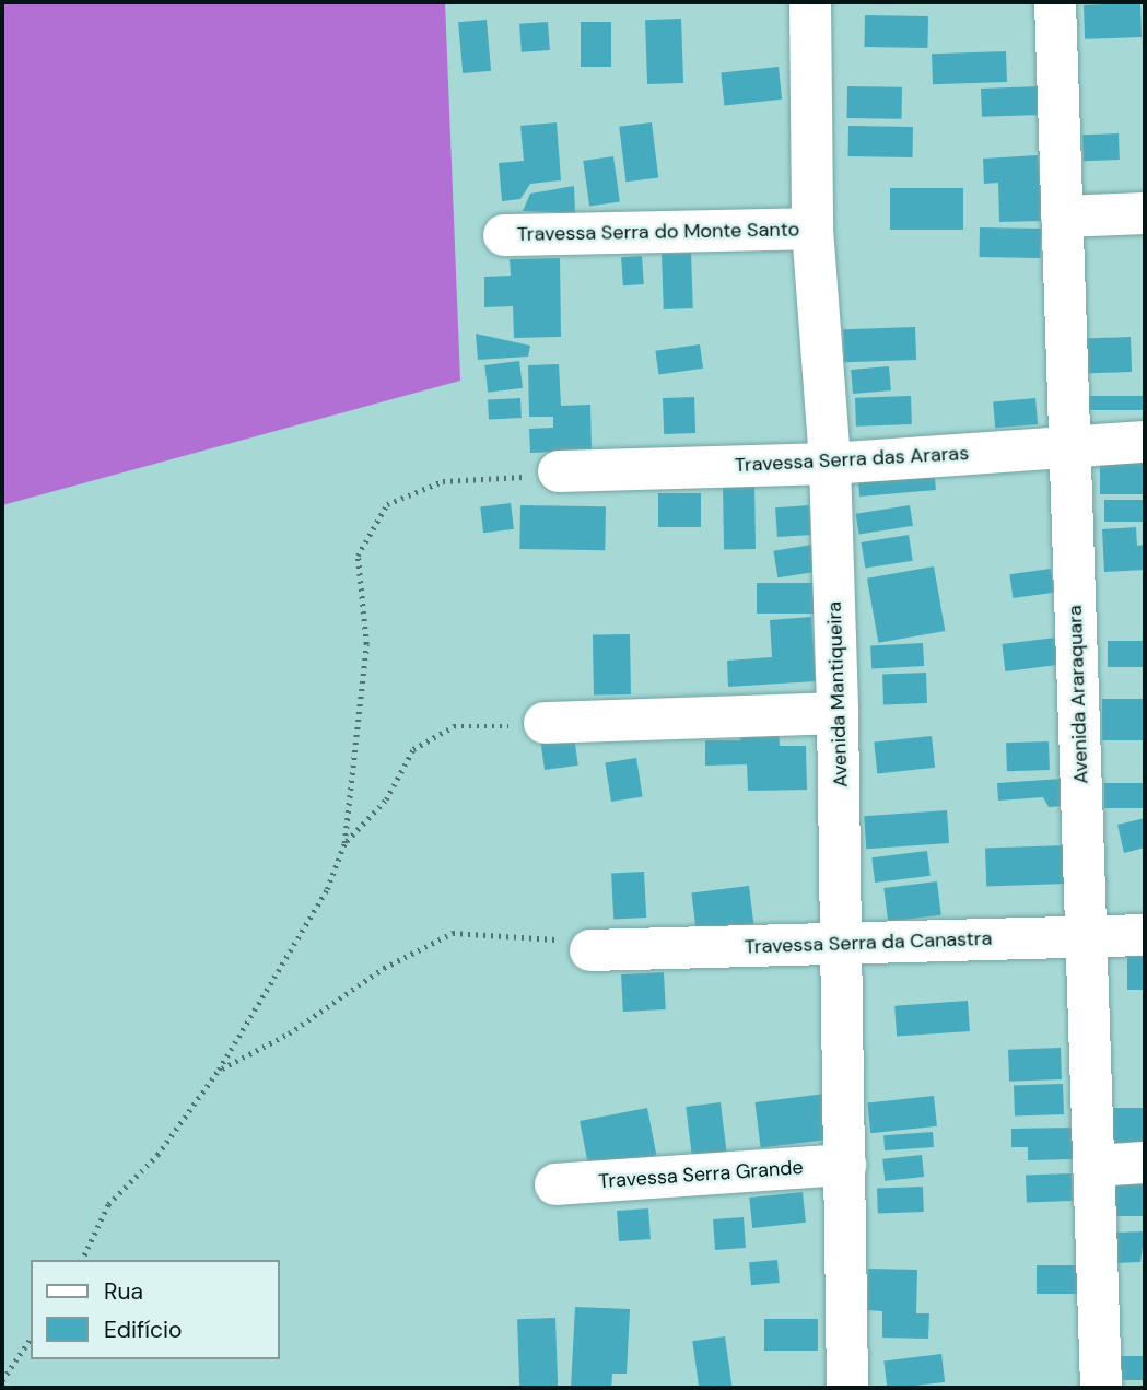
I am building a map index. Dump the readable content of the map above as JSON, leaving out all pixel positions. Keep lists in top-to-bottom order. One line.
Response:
{"streets":{"street":["Travessa Serra do Monte Santo","Travessa Serra das Araras","Avenida Mantiqueira","Avenida Araraquara","Travessa Serra da Canastra","Travessa Serra Grande"]},"crossings":[["Travessa Serra do Monte Santo","Avenida Mantiqueira"],["Travessa Serra das Araras","Avenida Mantiqueira"],["Travessa Serra das Araras","Avenida Araraquara"],["Avenida Mantiqueira","Travessa Serra da Canastra"],["Avenida Mantiqueira","Travessa Serra Grande"],["Avenida Araraquara","Travessa Serra da Canastra"]],"legend":["Rua","Edifício"]}
